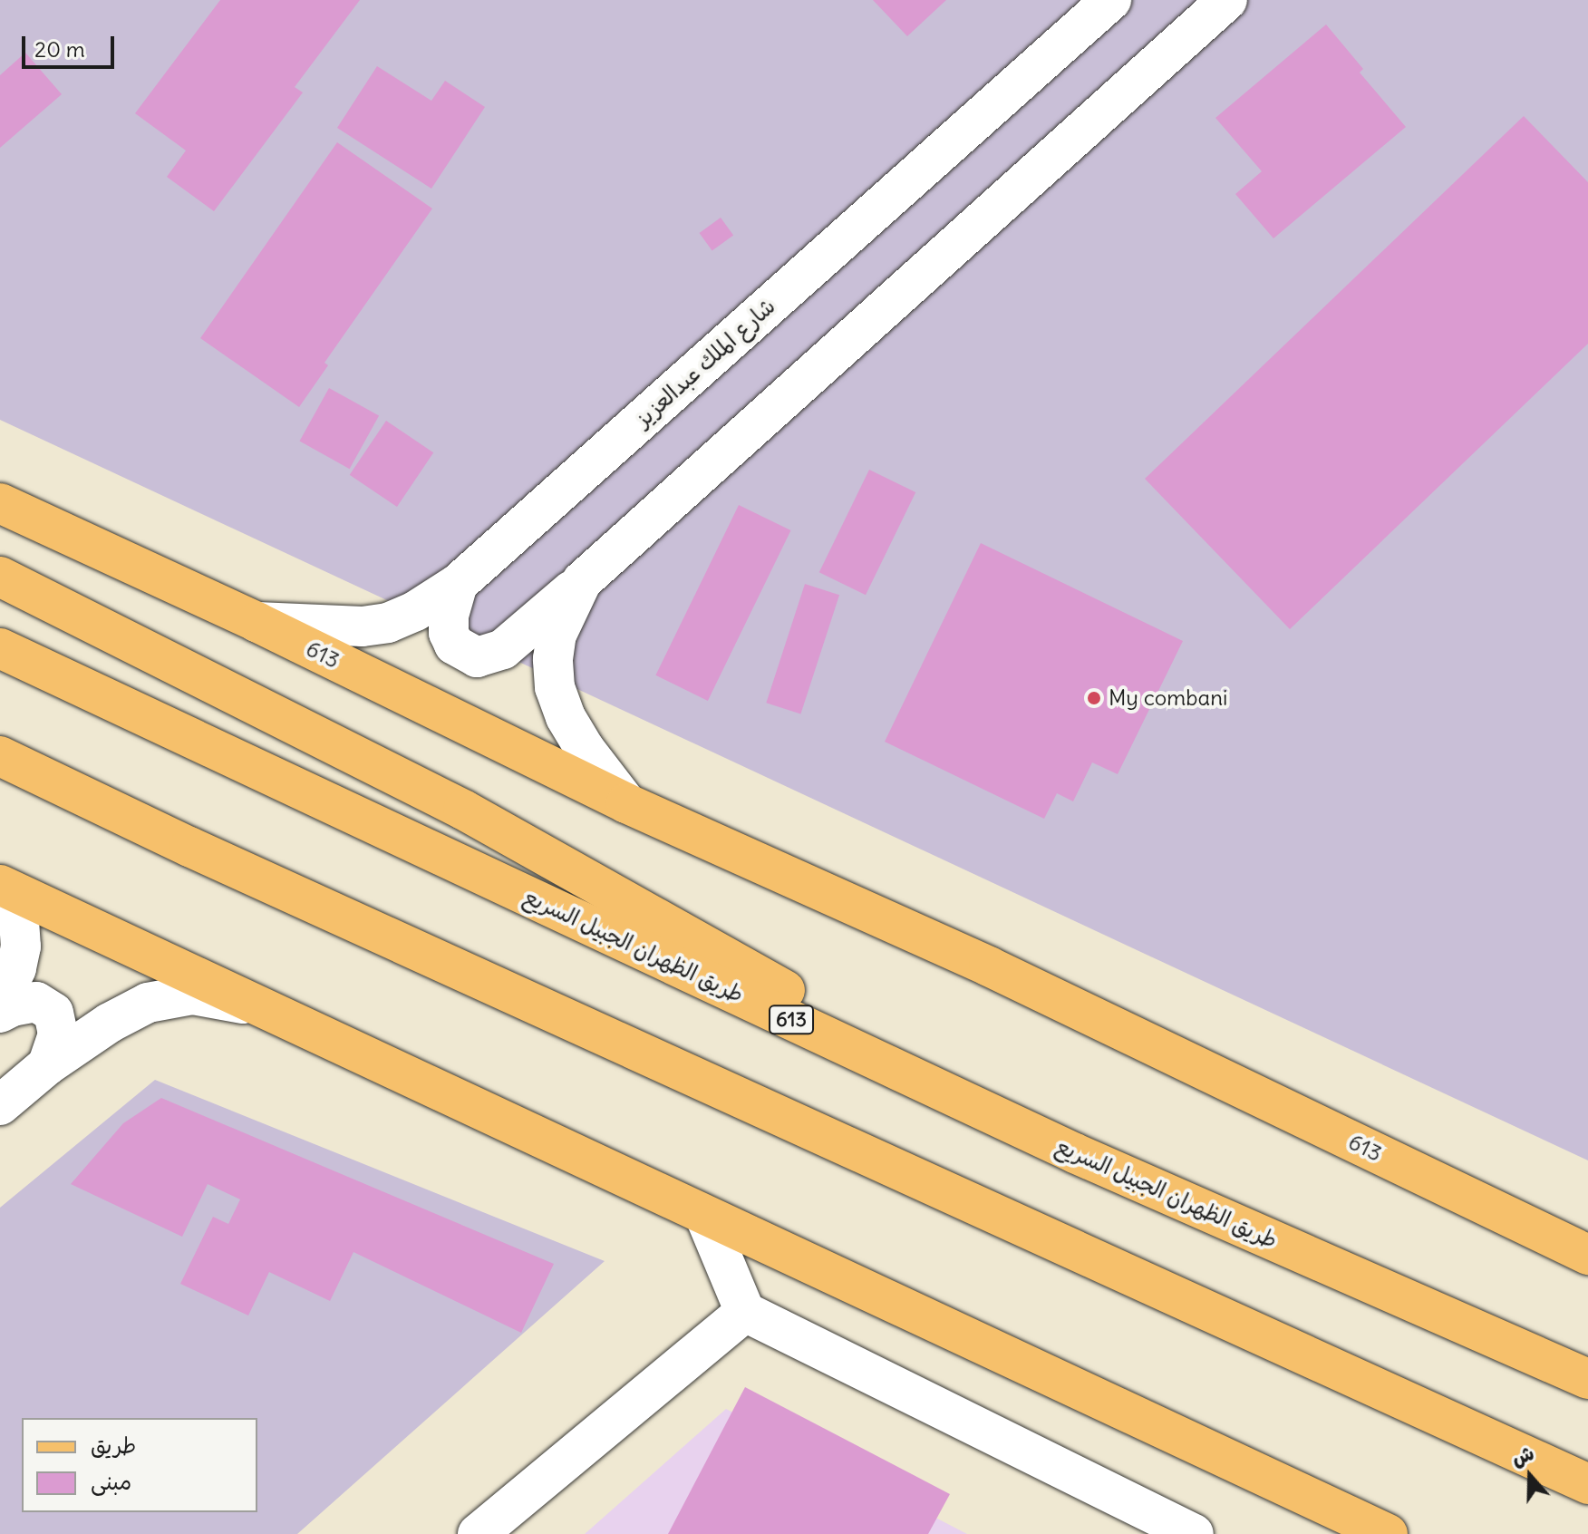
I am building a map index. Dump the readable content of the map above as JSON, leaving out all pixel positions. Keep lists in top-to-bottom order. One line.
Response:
{"streets":{"main road":["613","طريق الظهران الجبيل السريع"],"street":["شارع الملك عبدالعزيز"]},"crossings":[["شارع الملك عبدالعزيز","613"]],"places":["My combani"],"legend":["طريق","مبنى"],"scale_bar":"20 m","north":"top"}
